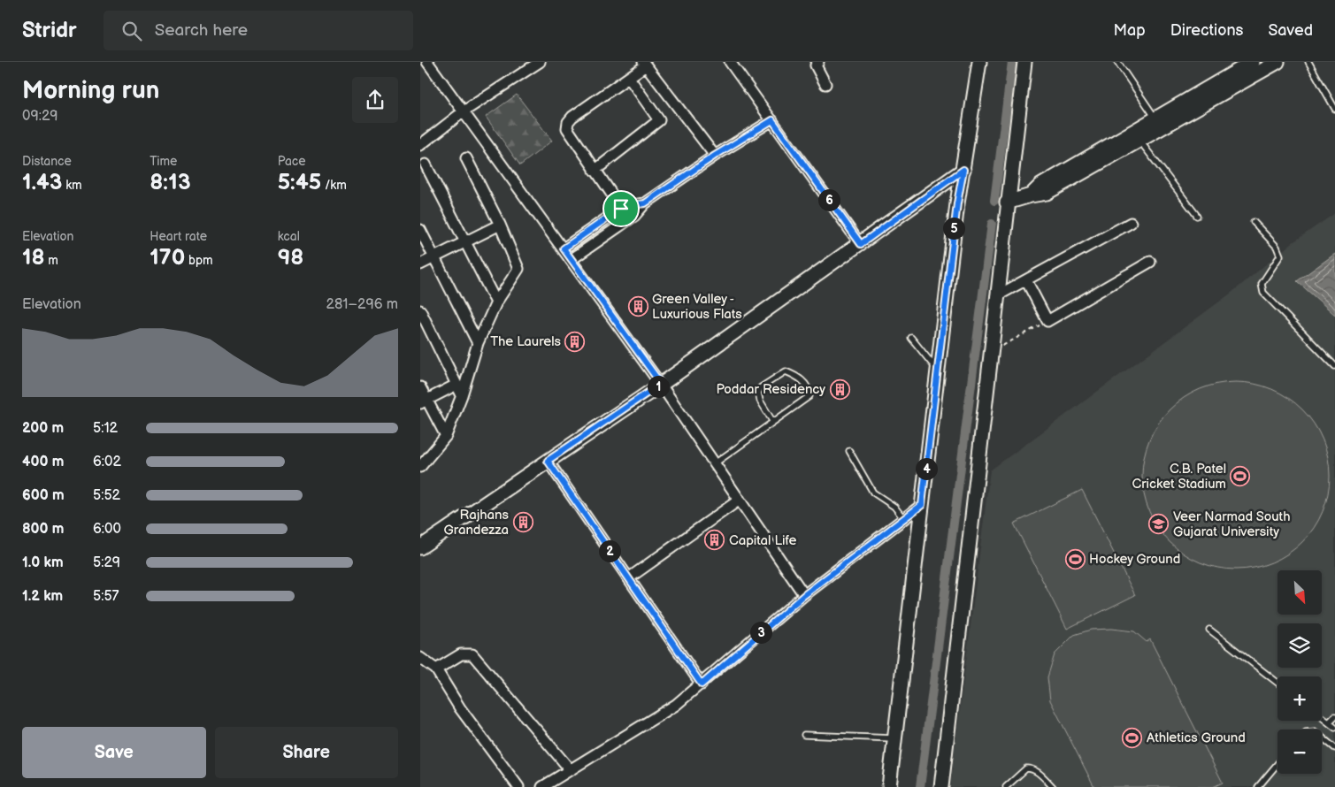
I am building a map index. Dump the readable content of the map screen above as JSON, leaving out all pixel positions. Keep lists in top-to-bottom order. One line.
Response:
{"places":{"building":["Green Valley - Luxurious Flats","The Laurels","Poddar Residency","Rajhans Grandezza","Capital Life"],"sports":["C.B. Patel Cricket Stadium","Hockey Ground","Athletics Ground"],"school or university":["Veer Narmad South Gujarat University"]},"north":"bottom right","page":{"header":"Stridr","search":"Search here","nav":["Map","Directions","Saved"],"heading":["Morning run","09:29"],"stats":[["Distance","1.43 km"],["Time","8:13"],["Pace","5:45 /km"],["Elevation","18 m"],["Heart rate","170 bpm"],["kcal","98"]],"pins":["6","5","1","4","2","3"],"chart":["Elevation","281–296 m"],"list":[{"name":"200 m","note":"5:12"},{"name":"400 m","note":"6:02"},{"name":"600 m","note":"5:52"},{"name":"800 m","note":"6:00"},{"name":"1.0 km","note":"5:29"},{"name":"1.2 km","note":"5:57"}],"map_buttons":["+","−"],"buttons":["Save","Share"]}}
